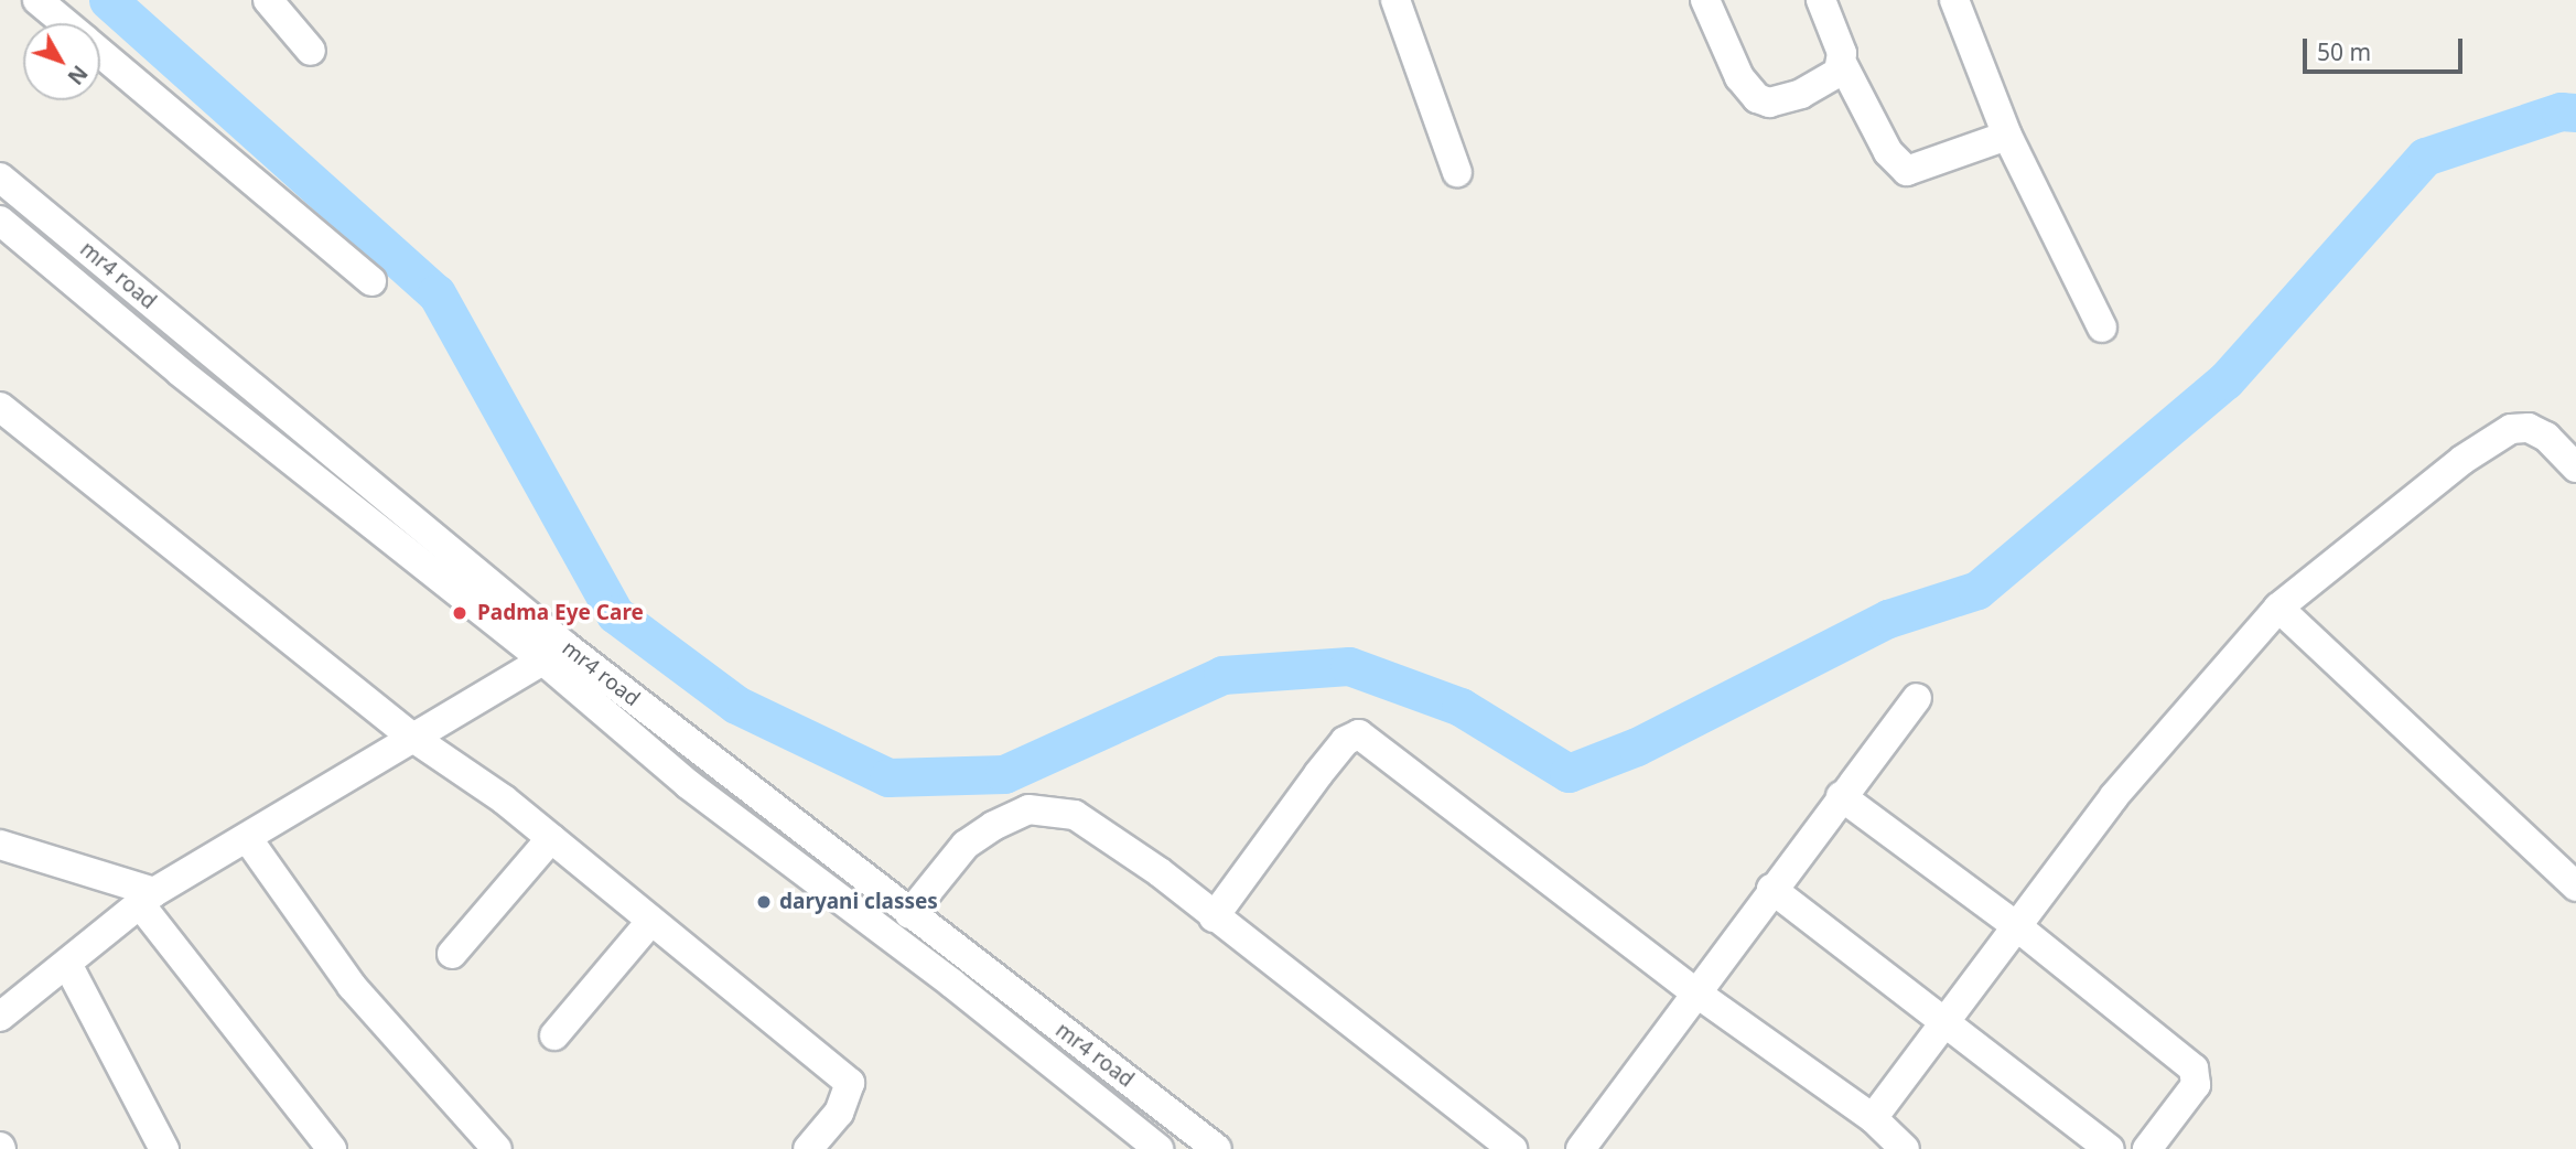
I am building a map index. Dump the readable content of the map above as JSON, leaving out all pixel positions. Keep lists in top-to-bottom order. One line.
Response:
{"streets":{"street":["mr4 road"]},"places":["Padma Eye Care","daryani classes"],"scale_bar":"50 m","north":"bottom right"}
